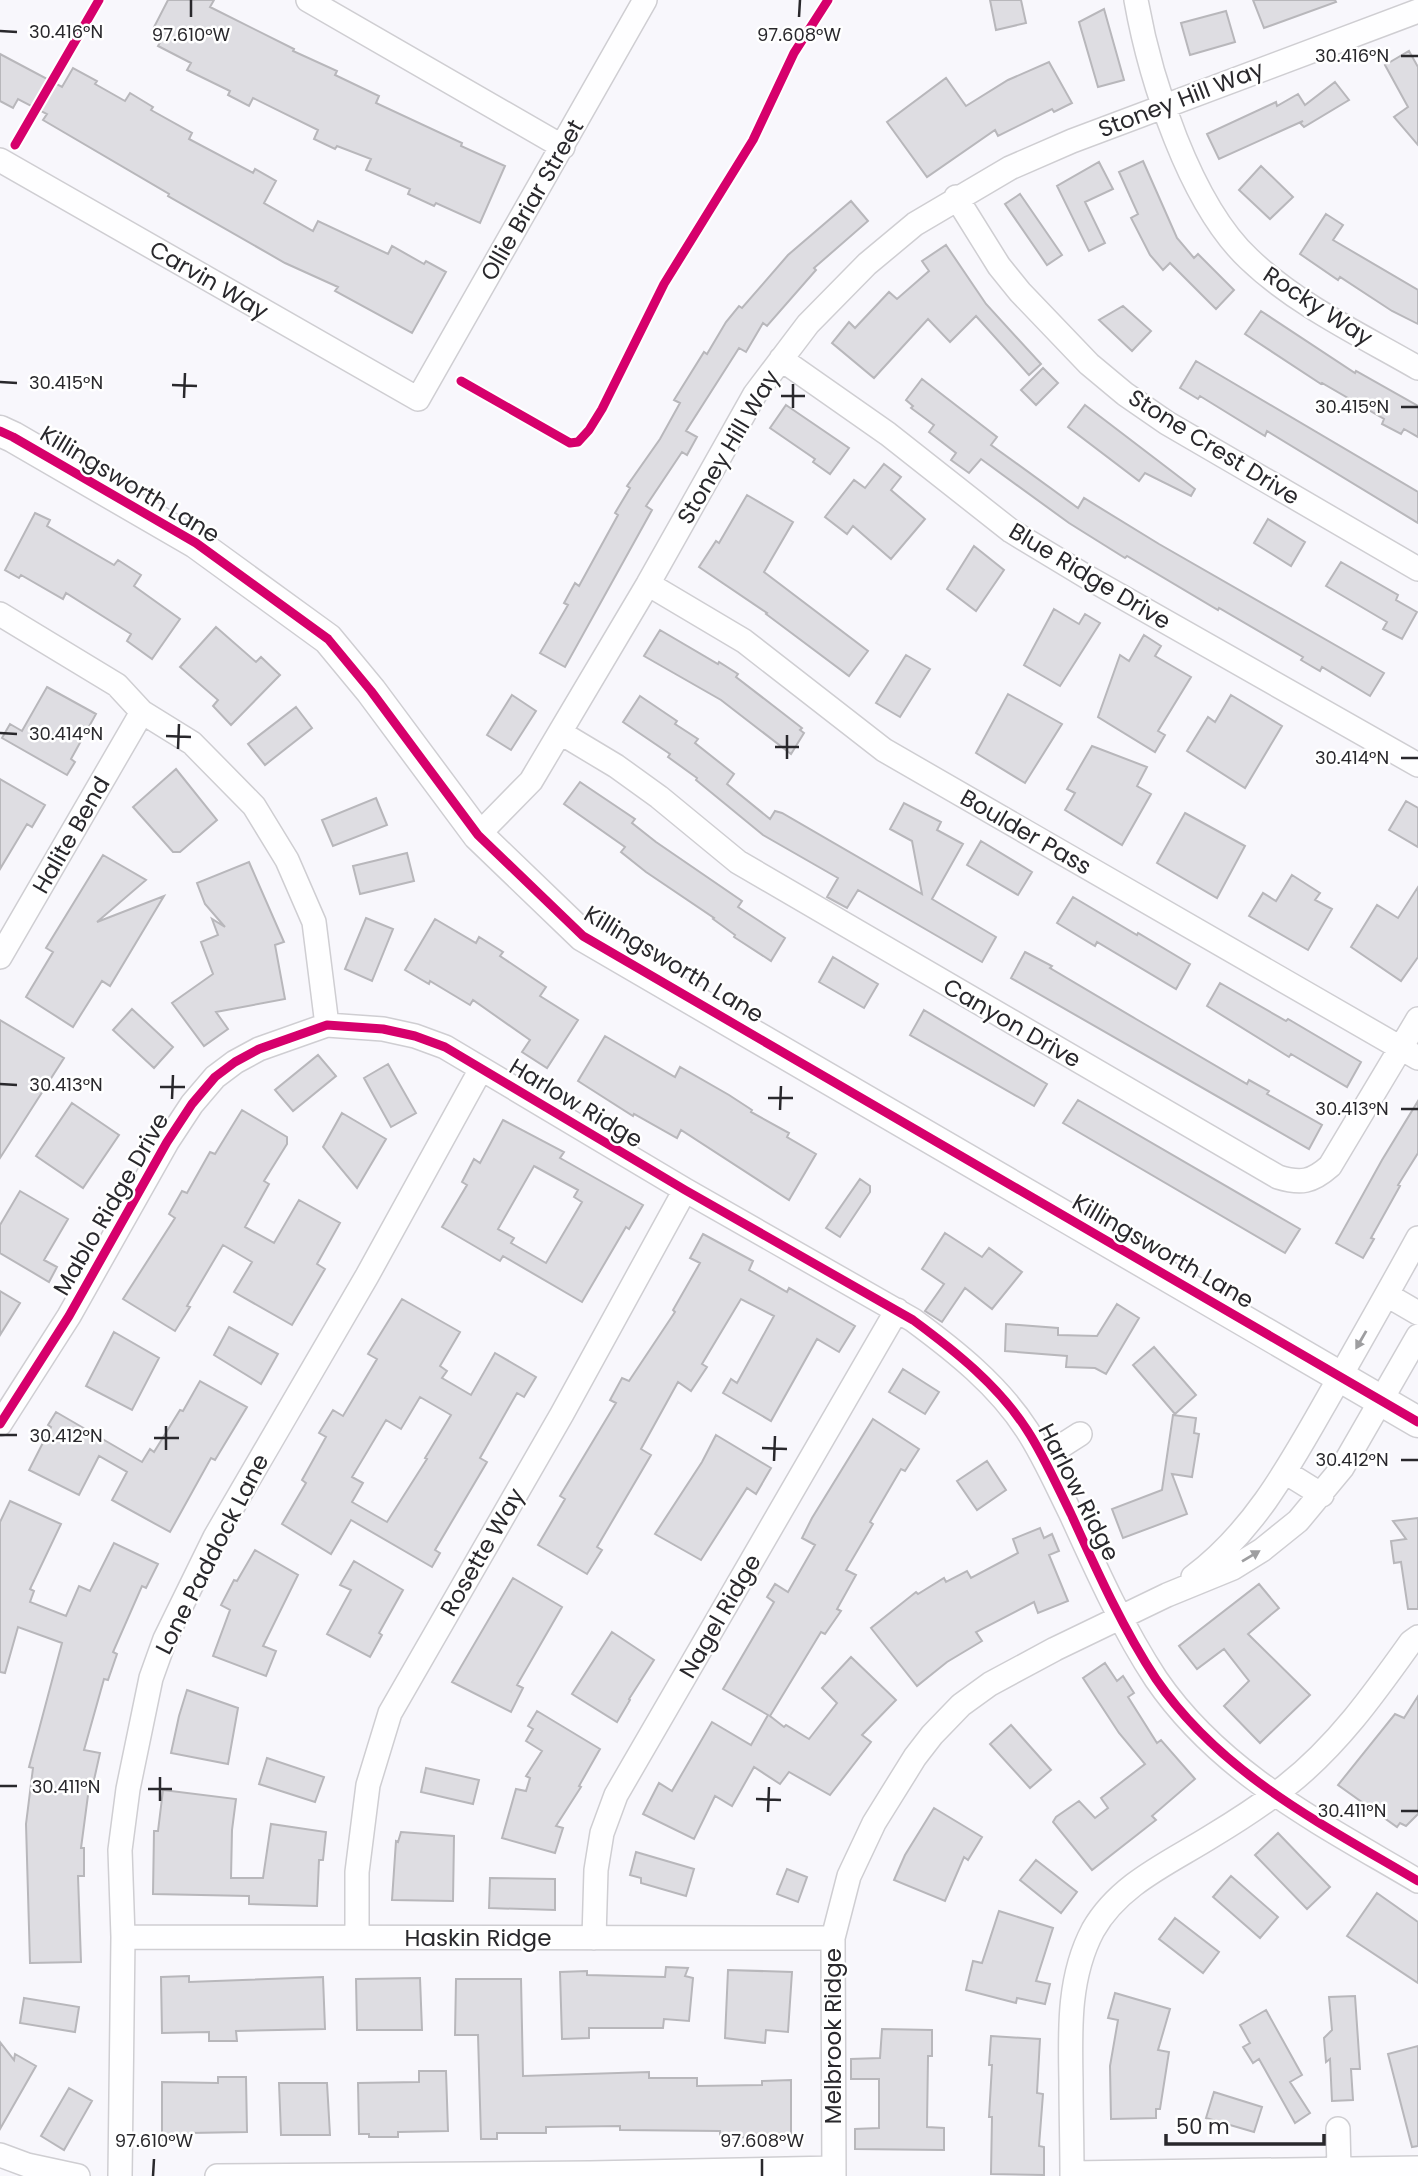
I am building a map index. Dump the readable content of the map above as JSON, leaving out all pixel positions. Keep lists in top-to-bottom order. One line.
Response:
{"streets":{"street":["Stoney Hill Way","Ollie Briar Street","Carvin Way","Rocky Way","Stone Crest Drive","Killingsworth Lane","Blue Ridge Drive","Boulder Pass","Halite Bend","Canyon Drive","Harlow Ridge","Mablo Ridge Drive","Rosette Way","Lone Paddock Lane","Nagel Ridge","Haskin Ridge","Melbrook Ridge"]},"crossings":[["Stoney Hill Way","Rocky Way"],["Stoney Hill Way","Stone Crest Drive"],["Stoney Hill Way","Killingsworth Lane"],["Stoney Hill Way","Blue Ridge Drive"],["Stoney Hill Way","Boulder Pass"],["Stoney Hill Way","Canyon Drive"],["Ollie Briar Street","Carvin Way"],["Killingsworth Lane","Melbrook Ridge"],["Boulder Pass","Canyon Drive"],["Harlow Ridge","Mablo Ridge Drive"],["Harlow Ridge","Rosette Way"],["Harlow Ridge","Lone Paddock Lane"],["Harlow Ridge","Nagel Ridge"],["Harlow Ridge","Melbrook Ridge"],["Rosette Way","Haskin Ridge"],["Lone Paddock Lane","Haskin Ridge"],["Nagel Ridge","Haskin Ridge"],["Haskin Ridge","Melbrook Ridge"]],"scale_bar":"50 m","coordinates":["30.416°N","97.610°W","97.608°W","30.415°N","30.414°N","30.413°N","30.412°N","30.411°N"]}
